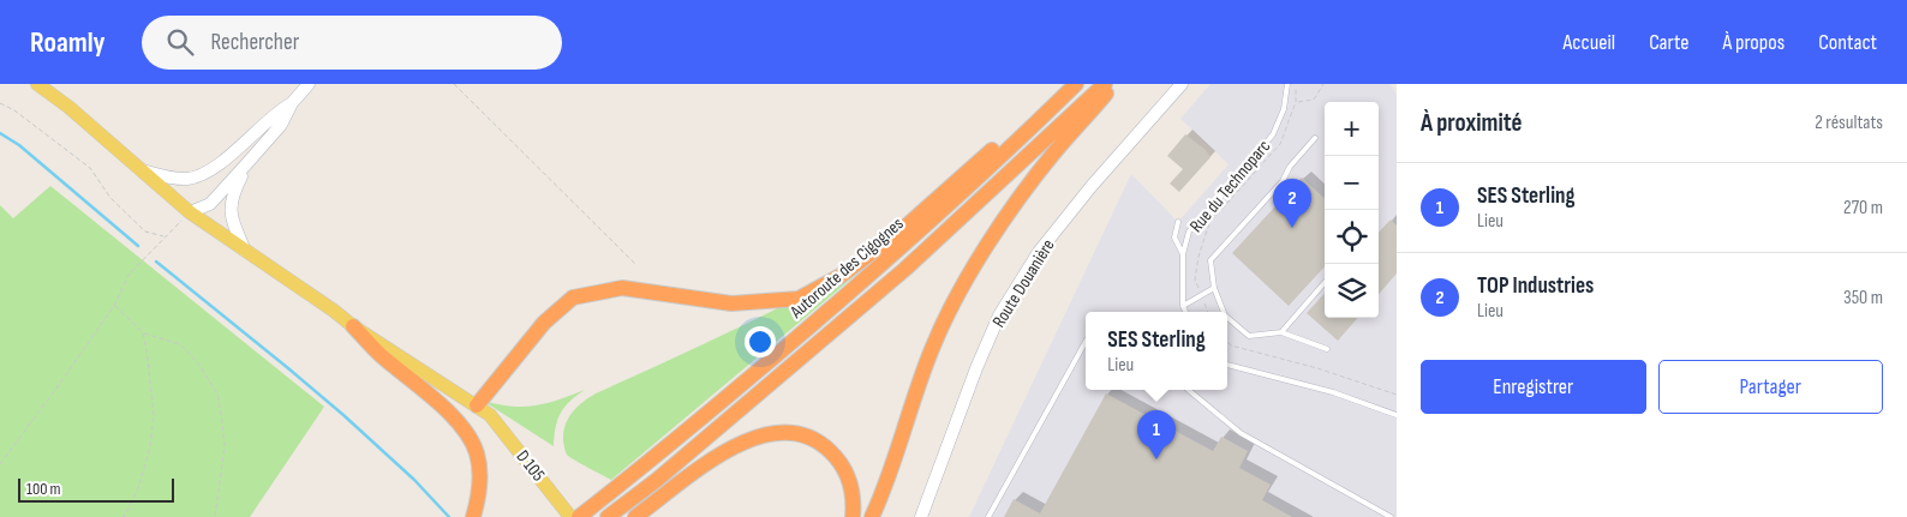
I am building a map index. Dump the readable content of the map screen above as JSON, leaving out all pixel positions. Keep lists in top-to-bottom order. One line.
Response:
{"streets":{"highway":["Autoroute des Cigognes"],"main road":["Route Douanière","D 105"],"lane":["Rue du Technoparc"]},"scale_bar":"100 m","page":{"header":"Roamly","search":"Rechercher","nav":["Accueil","Carte","À propos","Contact"],"heading":["À proximité","2 résultats"],"map_buttons":["+","−"],"list":[{"mark":"1","name":"SES Sterling","note":"Lieu","value":"270 m"},{"mark":"2","name":"TOP Industries","note":"Lieu","value":"350 m"}],"pins":["2","1"],"popup":["SES Sterling","Lieu"],"buttons":["Enregistrer","Partager"],"scale":"100 m"}}
